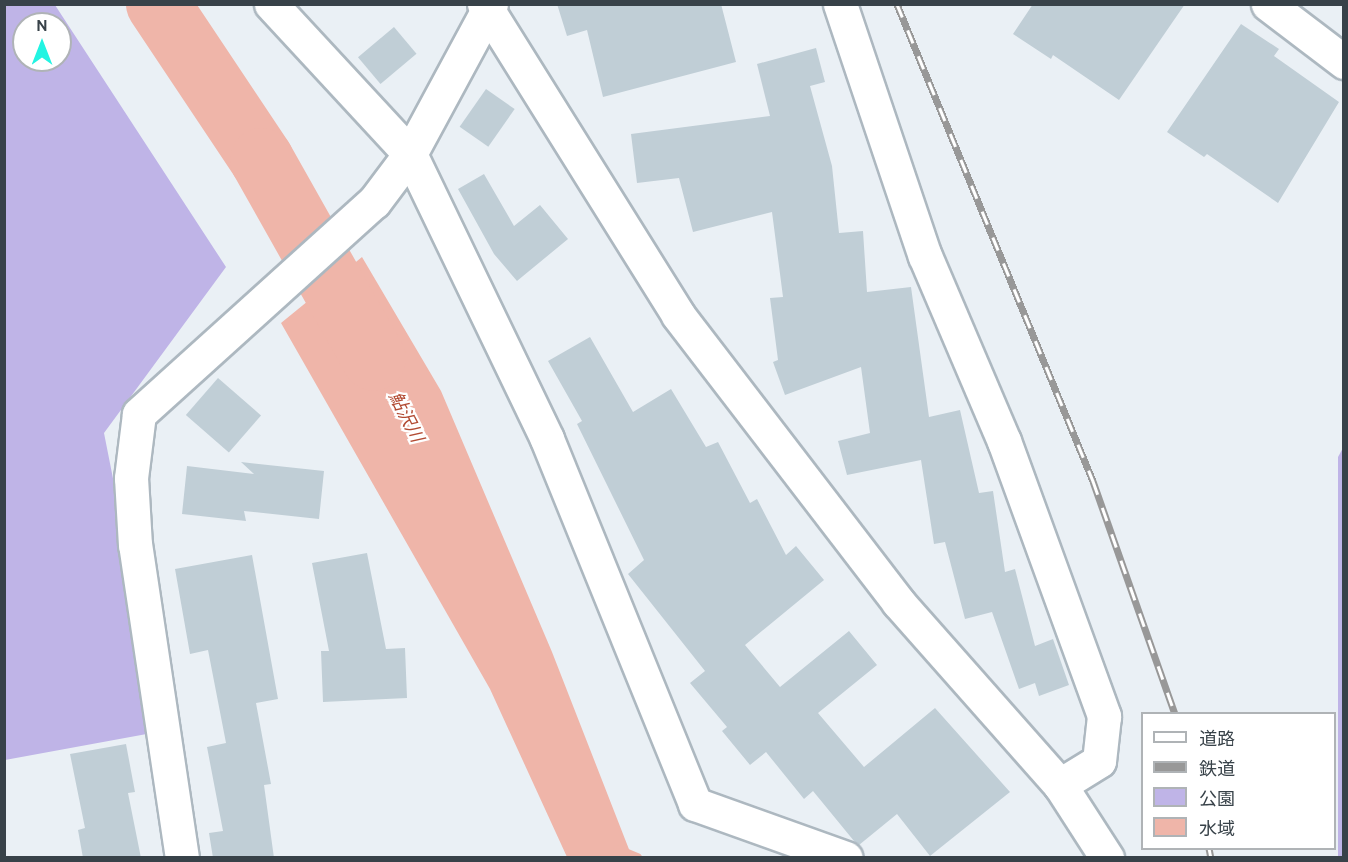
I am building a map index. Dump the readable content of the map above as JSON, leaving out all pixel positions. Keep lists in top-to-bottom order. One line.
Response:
{"water":["鮎沢川"],"legend":["道路","鉄道","公園","水域"],"north":"top"}
